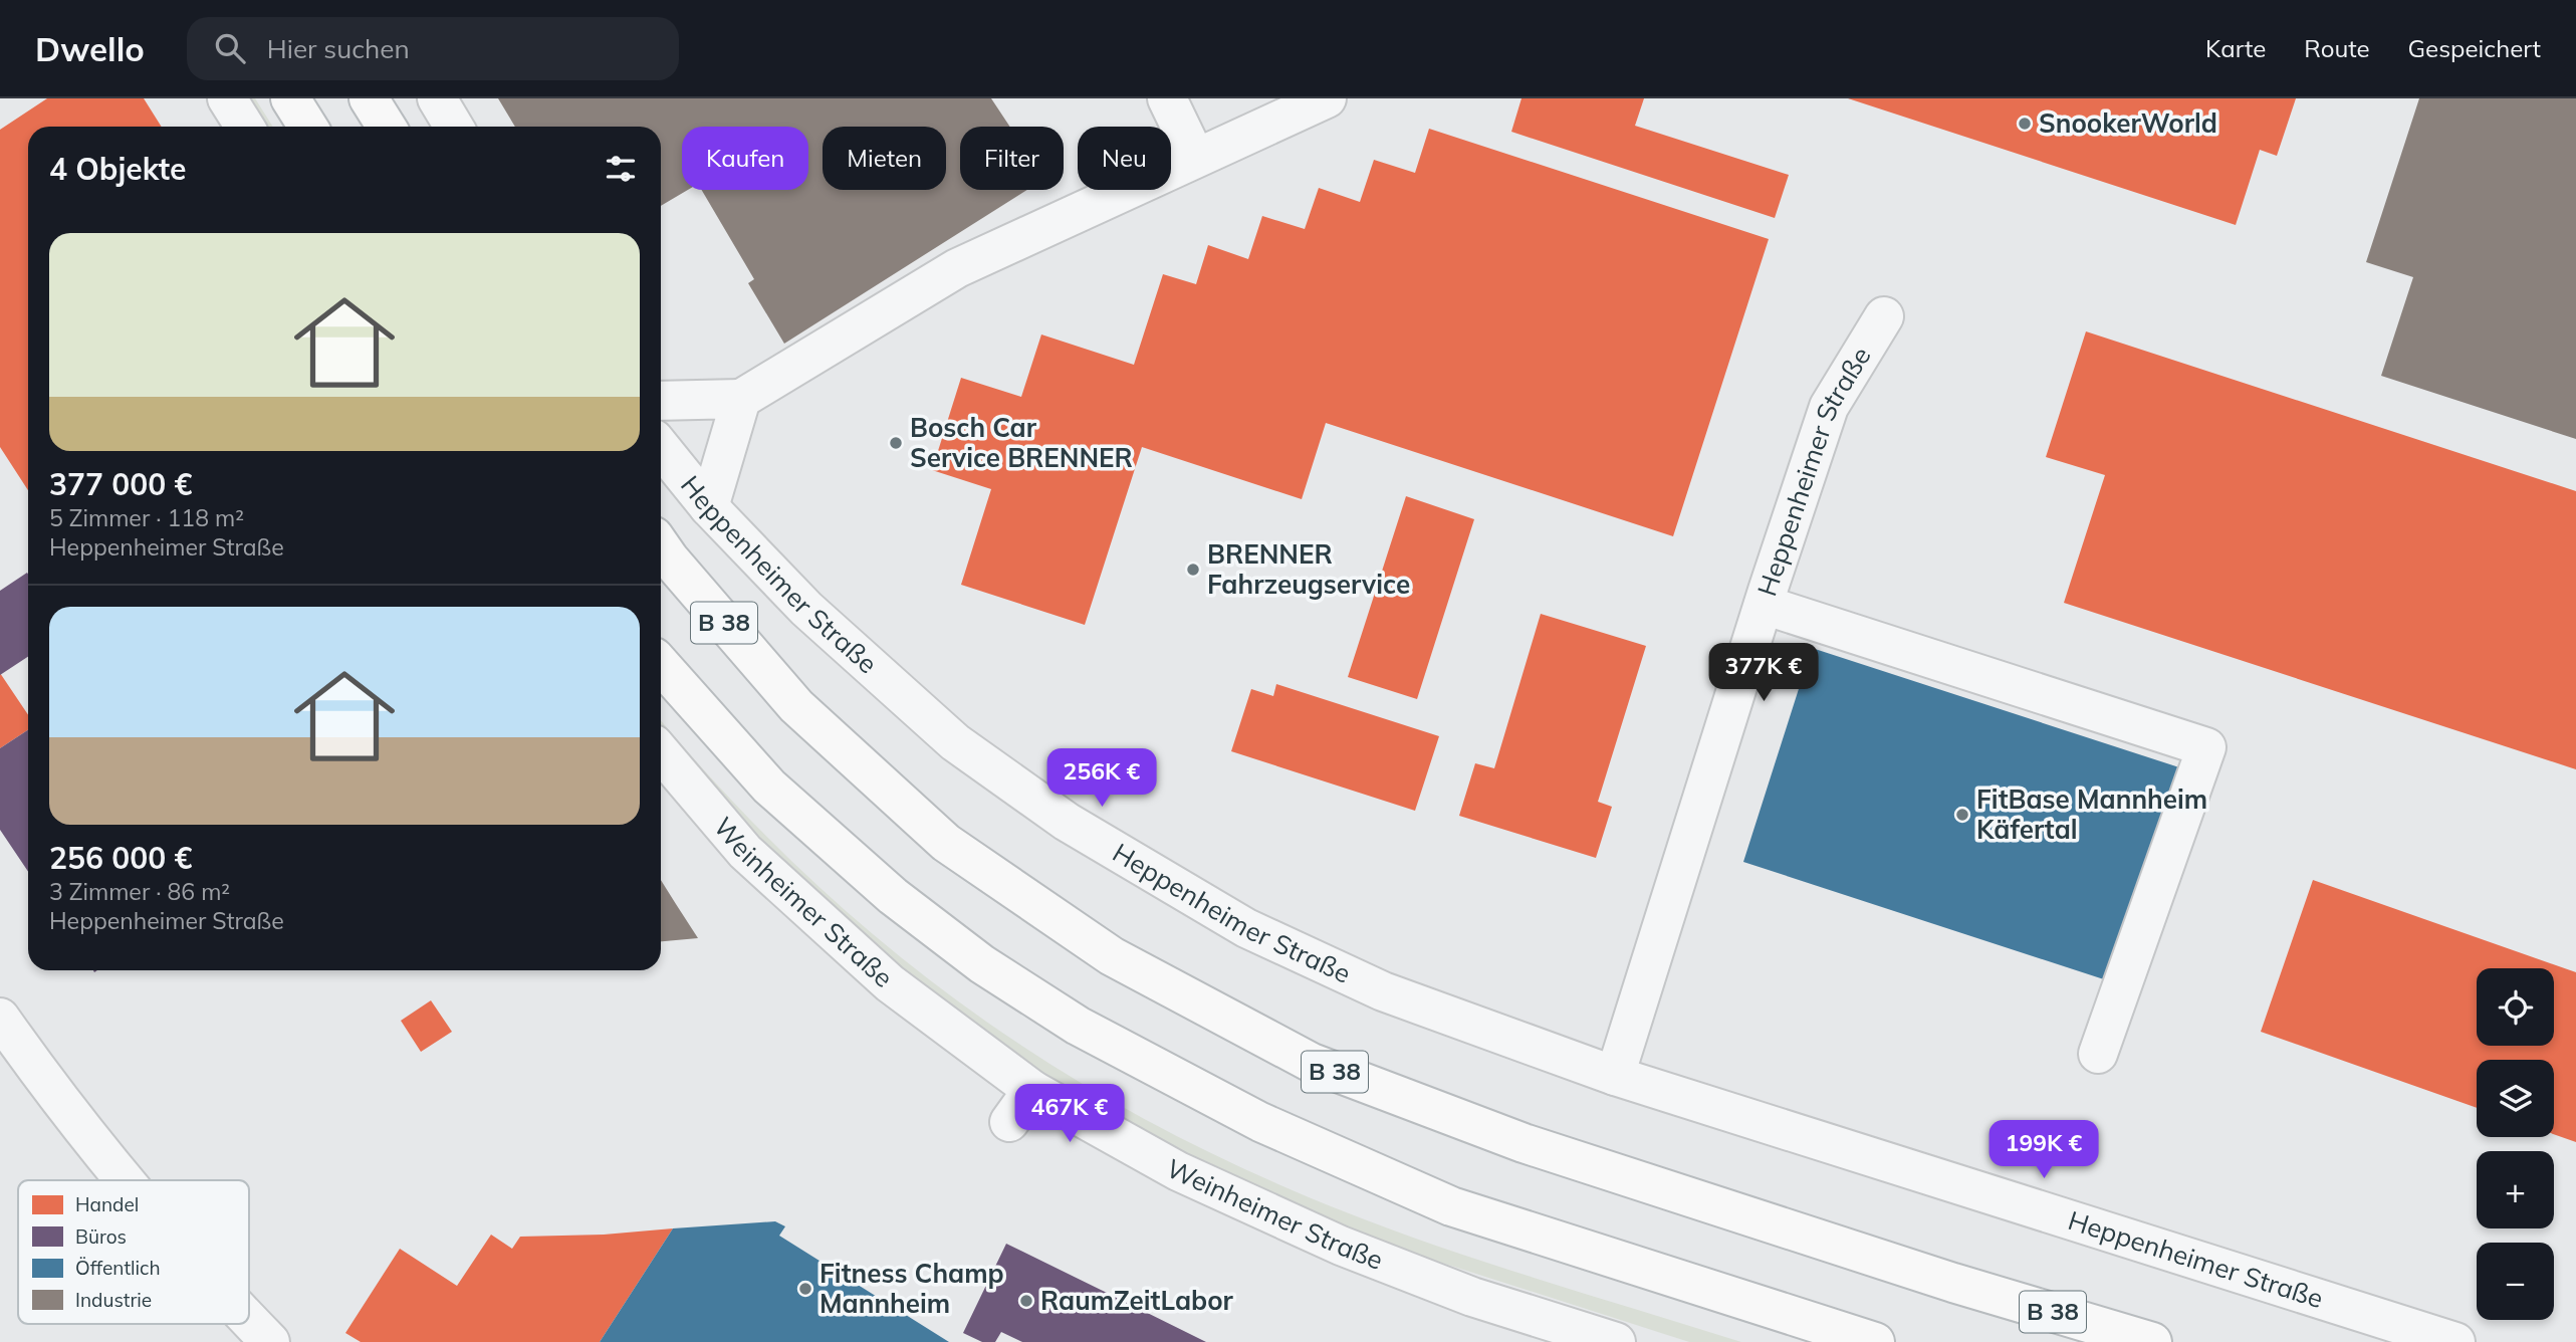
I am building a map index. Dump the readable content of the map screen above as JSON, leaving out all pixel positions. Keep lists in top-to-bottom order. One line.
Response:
{"streets":{"highway":["B 38"],"street":["Heppenheimer Straße","Weinheimer Straße"]},"places":["SnookerWorld","Bosch Car Service BRENNER","BRENNER Fahrzeugservice","FitBase Mannheim Käfertal","Fitness Champ Mannheim","RaumZeitLabor"],"legend":["Handel","Büros","Öffentlich","Industrie"],"page":{"header":"Dwello","search":"Hier suchen","nav":["Karte","Route","Gespeichert"],"chip":["Kaufen","Mieten","Filter","Neu"],"heading":"4 Objekte","list":[{"name":"377 000 €","note":"5 Zimmer · 118 m² · Heppenheimer Straße"},{"name":"256 000 €","note":"3 Zimmer · 86 m² · Heppenheimer Straße"}],"price":["377K €","256K €","467K €","199K €"],"map_buttons":["+","−"]}}
